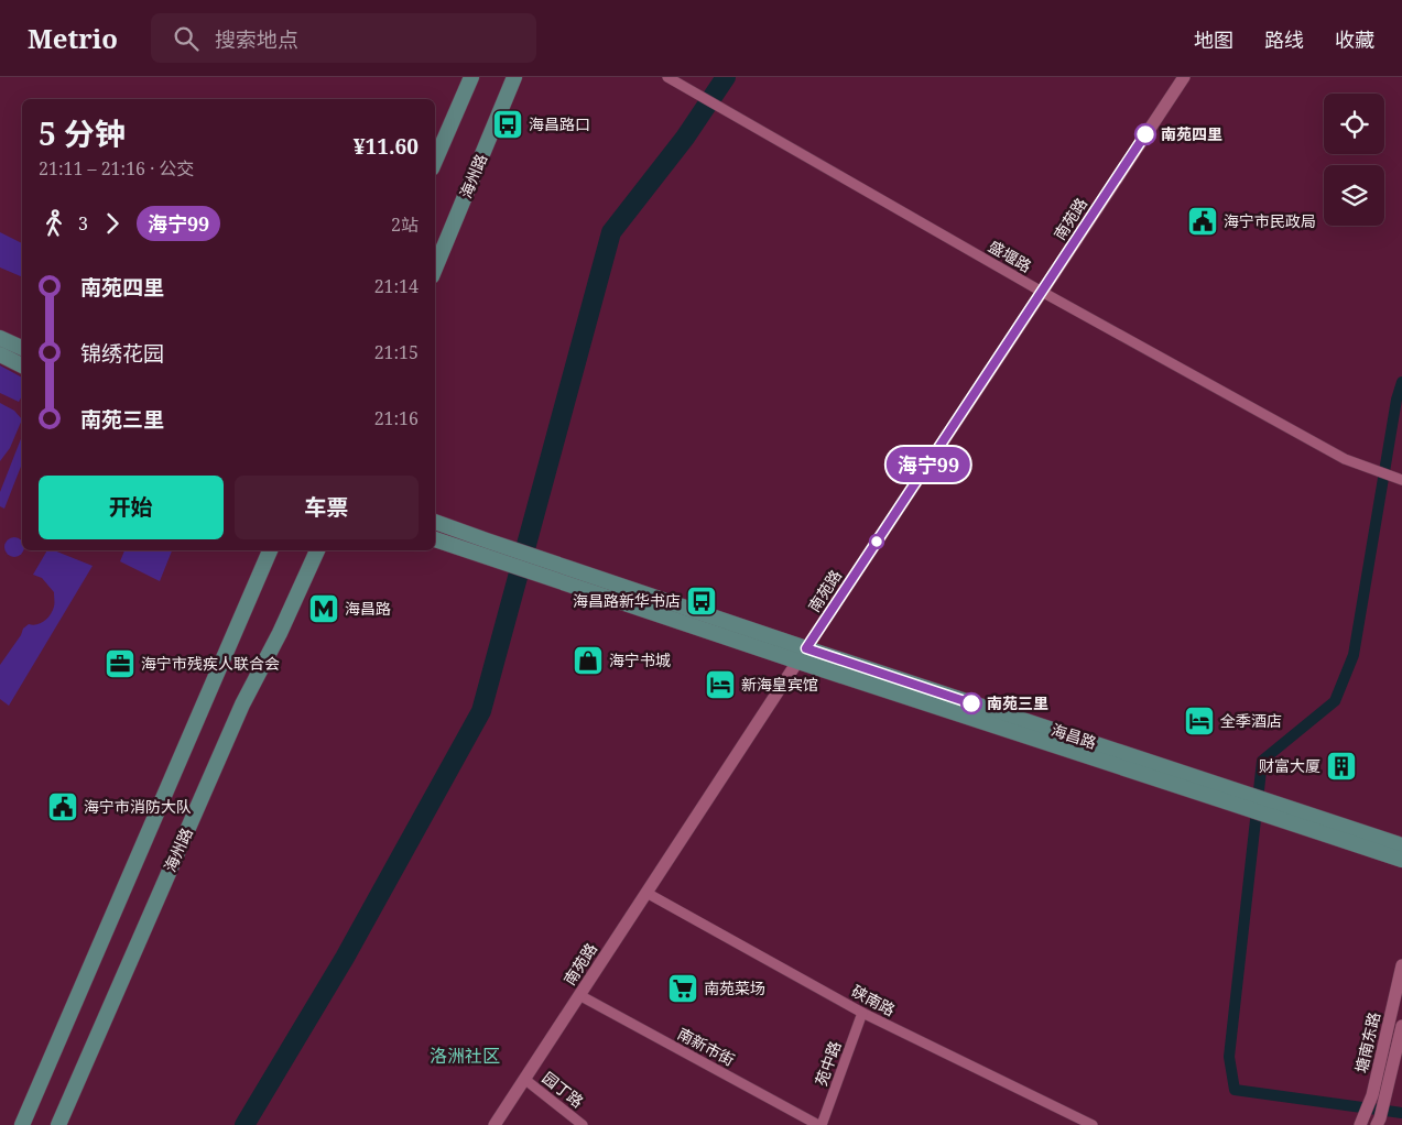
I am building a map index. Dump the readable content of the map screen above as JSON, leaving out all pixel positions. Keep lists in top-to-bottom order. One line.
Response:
{"streets":{"main road":["海州路","海昌路"],"street":["南苑路","盛堰路","硖南路","塘南东路","南新市街","苑中路","园丁路"]},"crossings":[["南苑路","盛堰路"],["南苑路","海昌路"],["南苑路","硖南路"],["南苑路","南新市街"],["南苑路","园丁路"],["硖南路","苑中路"],["南新市街","苑中路"]],"districts":["洛洲社区"],"places":{"bus stop":["海昌路口","海昌路新华书店"],"other":["南苑四里","南苑三里"],"public building":["海宁市民政局","海宁市消防大队"],"metro station":["海昌路"],"shop":["海宁书城"],"office":["海宁市残疾人联合会"],"hotel":["新海皇宾馆","全季酒店"],"building":["财富大厦"],"supermarket":["南苑菜场"]},"lines":["bus line 海宁99"],"page":{"header":"Metrio","search":"搜索地点","nav":["地图","路线","收藏"],"on_map":"海宁99","heading":["5 分钟","21:11 – 21:16 · 公交","¥11.60"],"legs":["3","海宁99","2站"],"list":[{"name":"南苑四里","value":"21:14"},{"name":"锦绣花园","value":"21:15"},{"name":"南苑三里","value":"21:16"}],"buttons":["开始","车票"]}}
